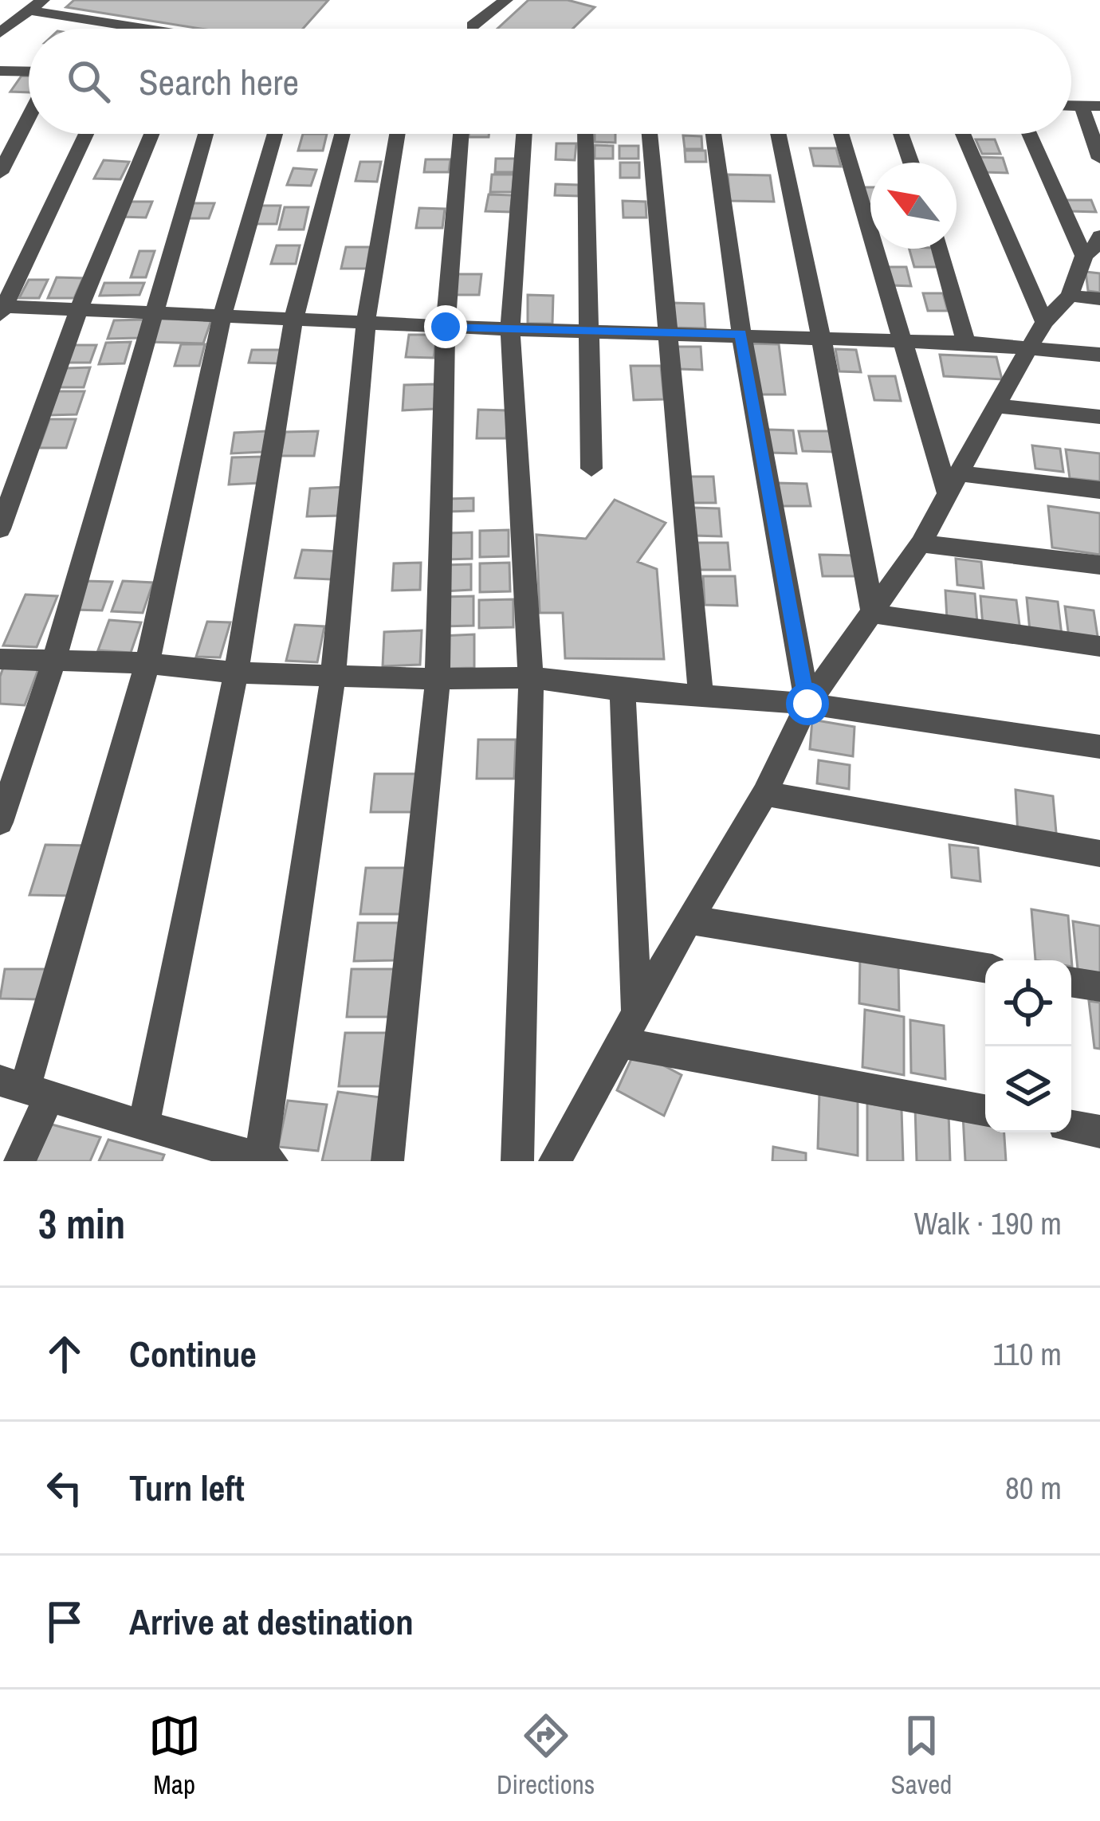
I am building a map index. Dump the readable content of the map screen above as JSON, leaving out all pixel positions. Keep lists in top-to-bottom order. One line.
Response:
{"north":"top left","page":{"search":"Search here","heading":["3 min","Walk · 190 m"],"list":[["Continue","110 m"],["Turn left","80 m"],"Arrive at destination"],"nav":["Map","Directions","Saved"]}}
